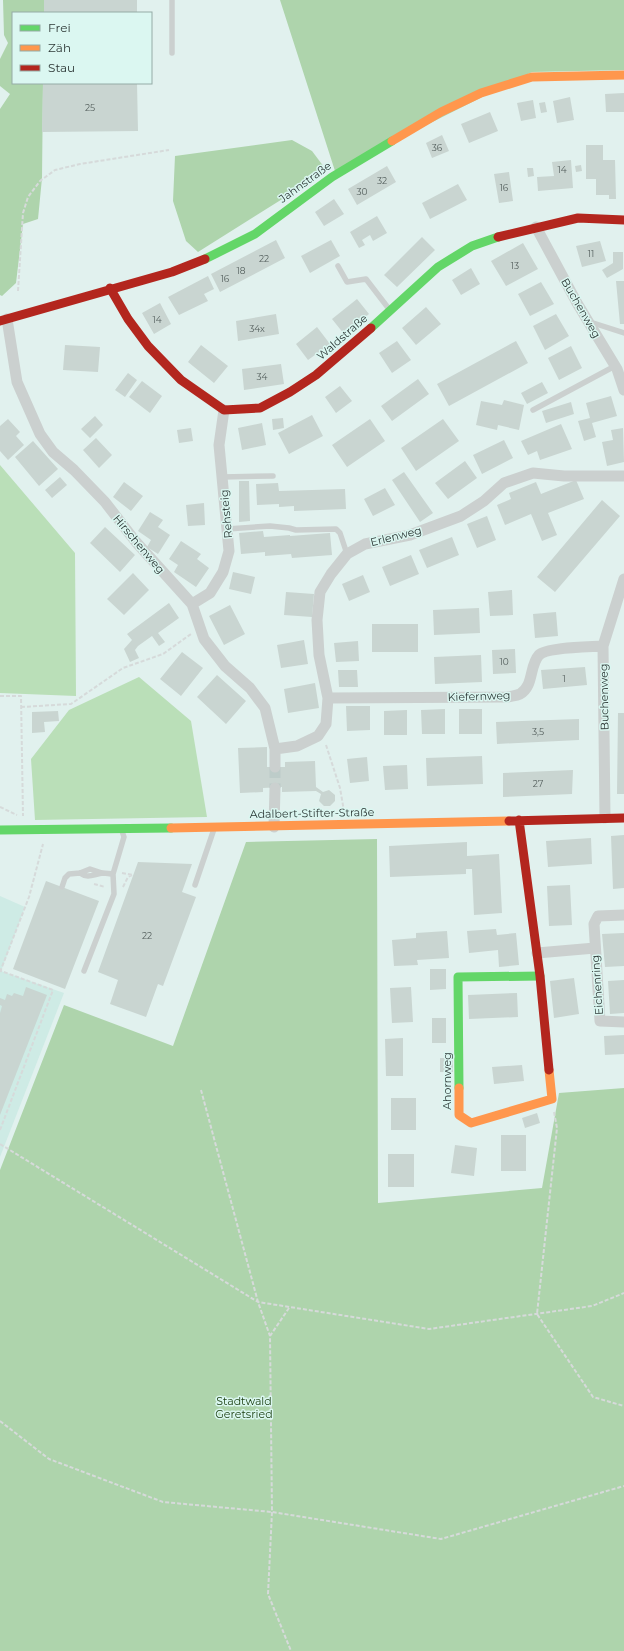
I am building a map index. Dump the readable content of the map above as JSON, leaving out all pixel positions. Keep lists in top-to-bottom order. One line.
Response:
{"streets":{"street":["Jahnstraße","Buchenweg","Waldstraße","Rehsteig","Erlenweg","Hirschenweg","Kiefernweg","Adalbert-Stifter-Straße","Eichenring","Ahornweg"]},"crossings":[["Jahnstraße","Hirschenweg"],["Buchenweg","Waldstraße"],["Buchenweg","Kiefernweg"],["Buchenweg","Adalbert-Stifter-Straße"],["Waldstraße","Rehsteig"],["Rehsteig","Hirschenweg"],["Erlenweg","Kiefernweg"],["Adalbert-Stifter-Straße","Ahornweg"],["Eichenring","Ahornweg"]],"parks":["Stadtwald Geretsried"],"house_numbers":["25","36","14","32","16","30","11","22","13","18","16","14","34x","34","10","1","3,5","27","22"],"legend":["Frei","Zäh","Stau"]}
